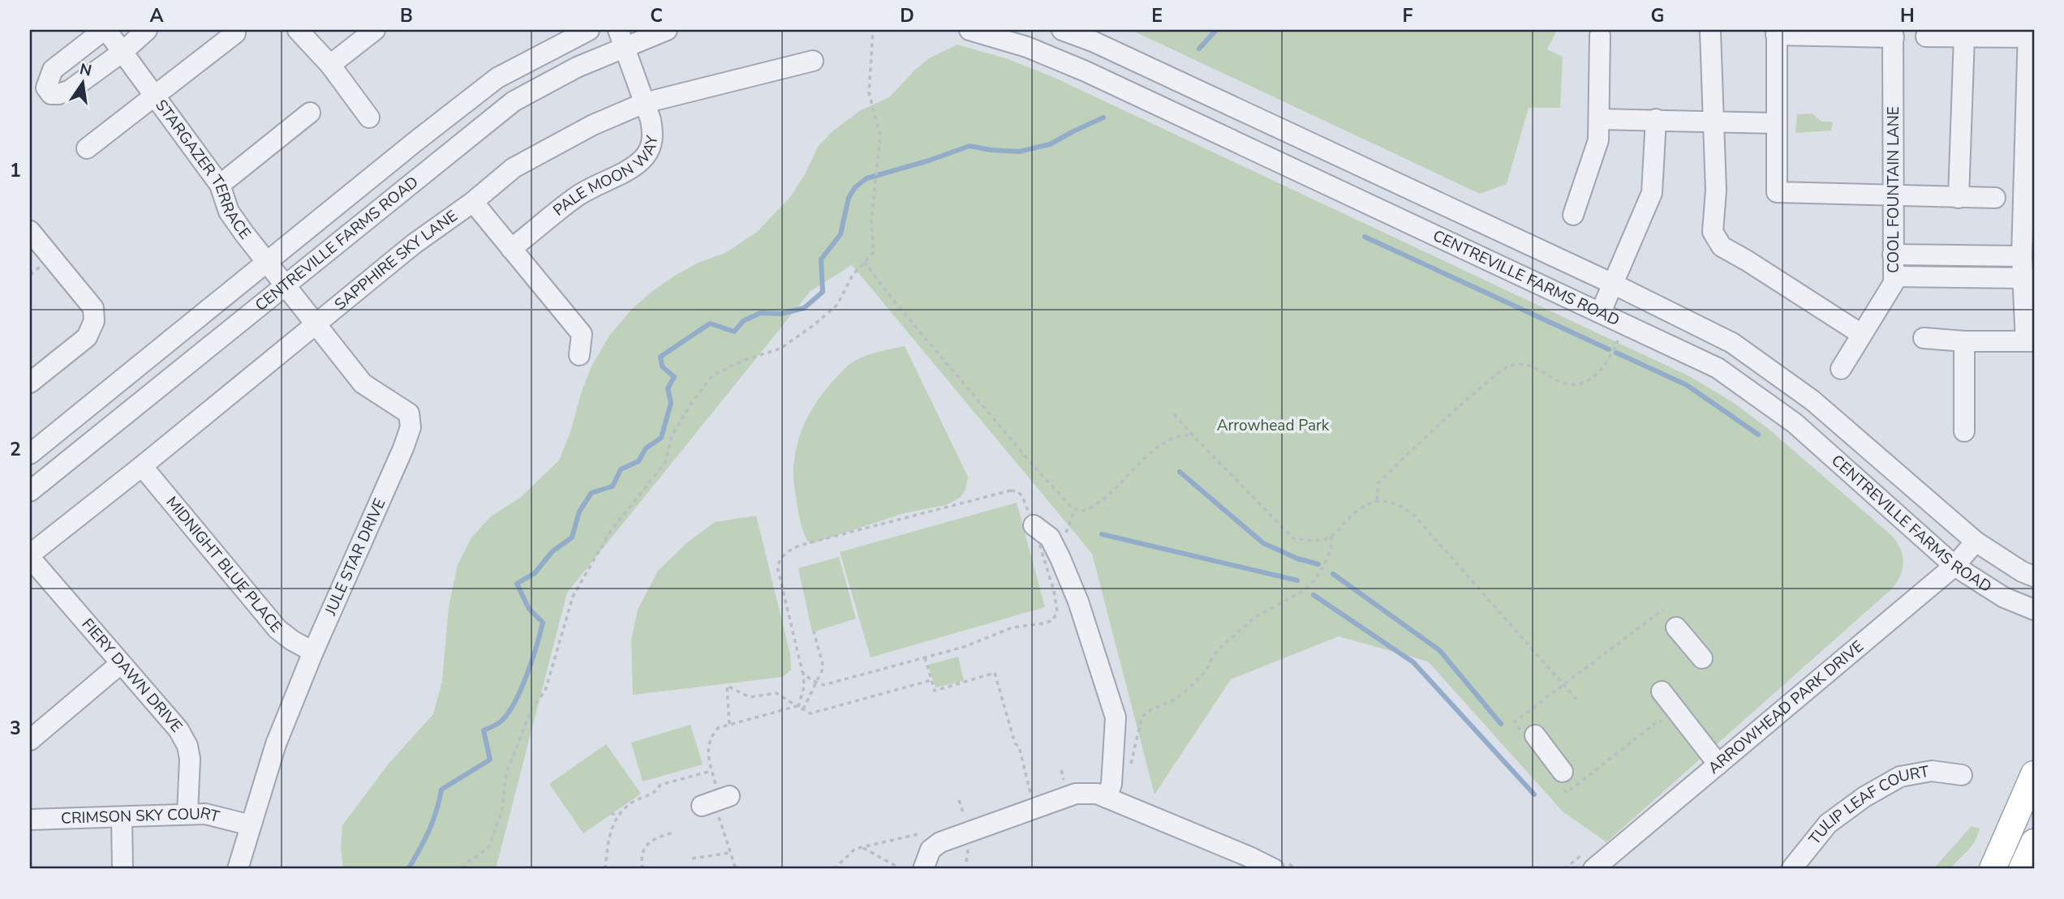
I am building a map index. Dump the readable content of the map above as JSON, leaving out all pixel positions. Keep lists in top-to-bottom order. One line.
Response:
{"streets":{"street":["STARGAZER TERRACE","PALE MOON WAY","COOL FOUNTAIN LANE","CENTREVILLE FARMS ROAD","SAPPHIRE SKY LANE","JULE STAR DRIVE","MIDNIGHT BLUE PLACE","FIERY DAWN DRIVE","ARROWHEAD PARK DRIVE","TULIP LEAF COURT","CRIMSON SKY COURT"]},"crossings":[["STARGAZER TERRACE","CENTREVILLE FARMS ROAD"],["STARGAZER TERRACE","JULE STAR DRIVE"],["PALE MOON WAY","CENTREVILLE FARMS ROAD"],["PALE MOON WAY","SAPPHIRE SKY LANE"],["CENTREVILLE FARMS ROAD","JULE STAR DRIVE"],["CENTREVILLE FARMS ROAD","ARROWHEAD PARK DRIVE"],["SAPPHIRE SKY LANE","JULE STAR DRIVE"],["SAPPHIRE SKY LANE","MIDNIGHT BLUE PLACE"],["SAPPHIRE SKY LANE","FIERY DAWN DRIVE"],["JULE STAR DRIVE","MIDNIGHT BLUE PLACE"],["JULE STAR DRIVE","CRIMSON SKY COURT"],["FIERY DAWN DRIVE","CRIMSON SKY COURT"]],"parks":["Arrowhead Park"],"north":"top","grid":{"columns":["A","B","C","D","E","F","G","H"],"rows":["1","2","3"]}}
